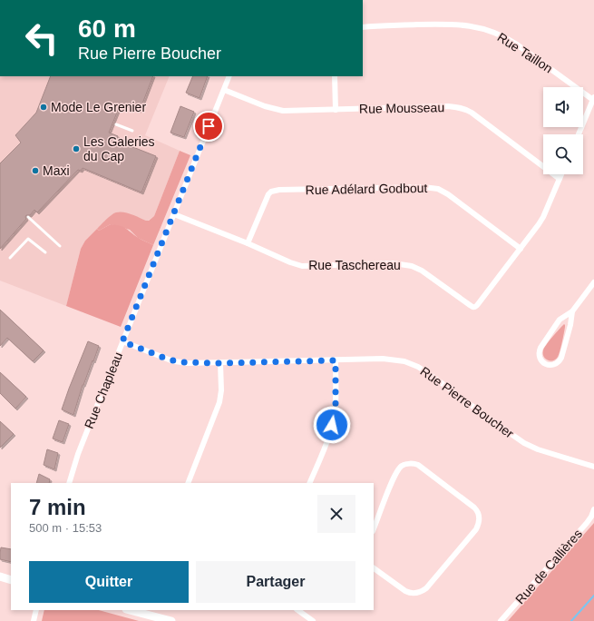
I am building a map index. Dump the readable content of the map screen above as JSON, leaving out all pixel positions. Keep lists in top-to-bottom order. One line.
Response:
{"streets":{"street":["Rue Taillon","Rue Mousseau","Rue Adélard Godbout","Rue Taschereau","Rue Chapleau","Rue Pierre Boucher","Rue de Callières"]},"crossings":[["Rue Mousseau","Rue Taschereau"],["Rue Mousseau","Rue Chapleau"],["Rue Adélard Godbout","Rue Taschereau"],["Rue Taschereau","Rue Chapleau"],["Rue Chapleau","Rue Pierre Boucher"]],"places":["Mode Le Grenier","Les Galeries du Cap","Maxi"],"page":{"turn":["60 m","Rue Pierre Boucher"],"heading":["7 min","500 m · 15:53"],"buttons":["Quitter","Partager"]}}
